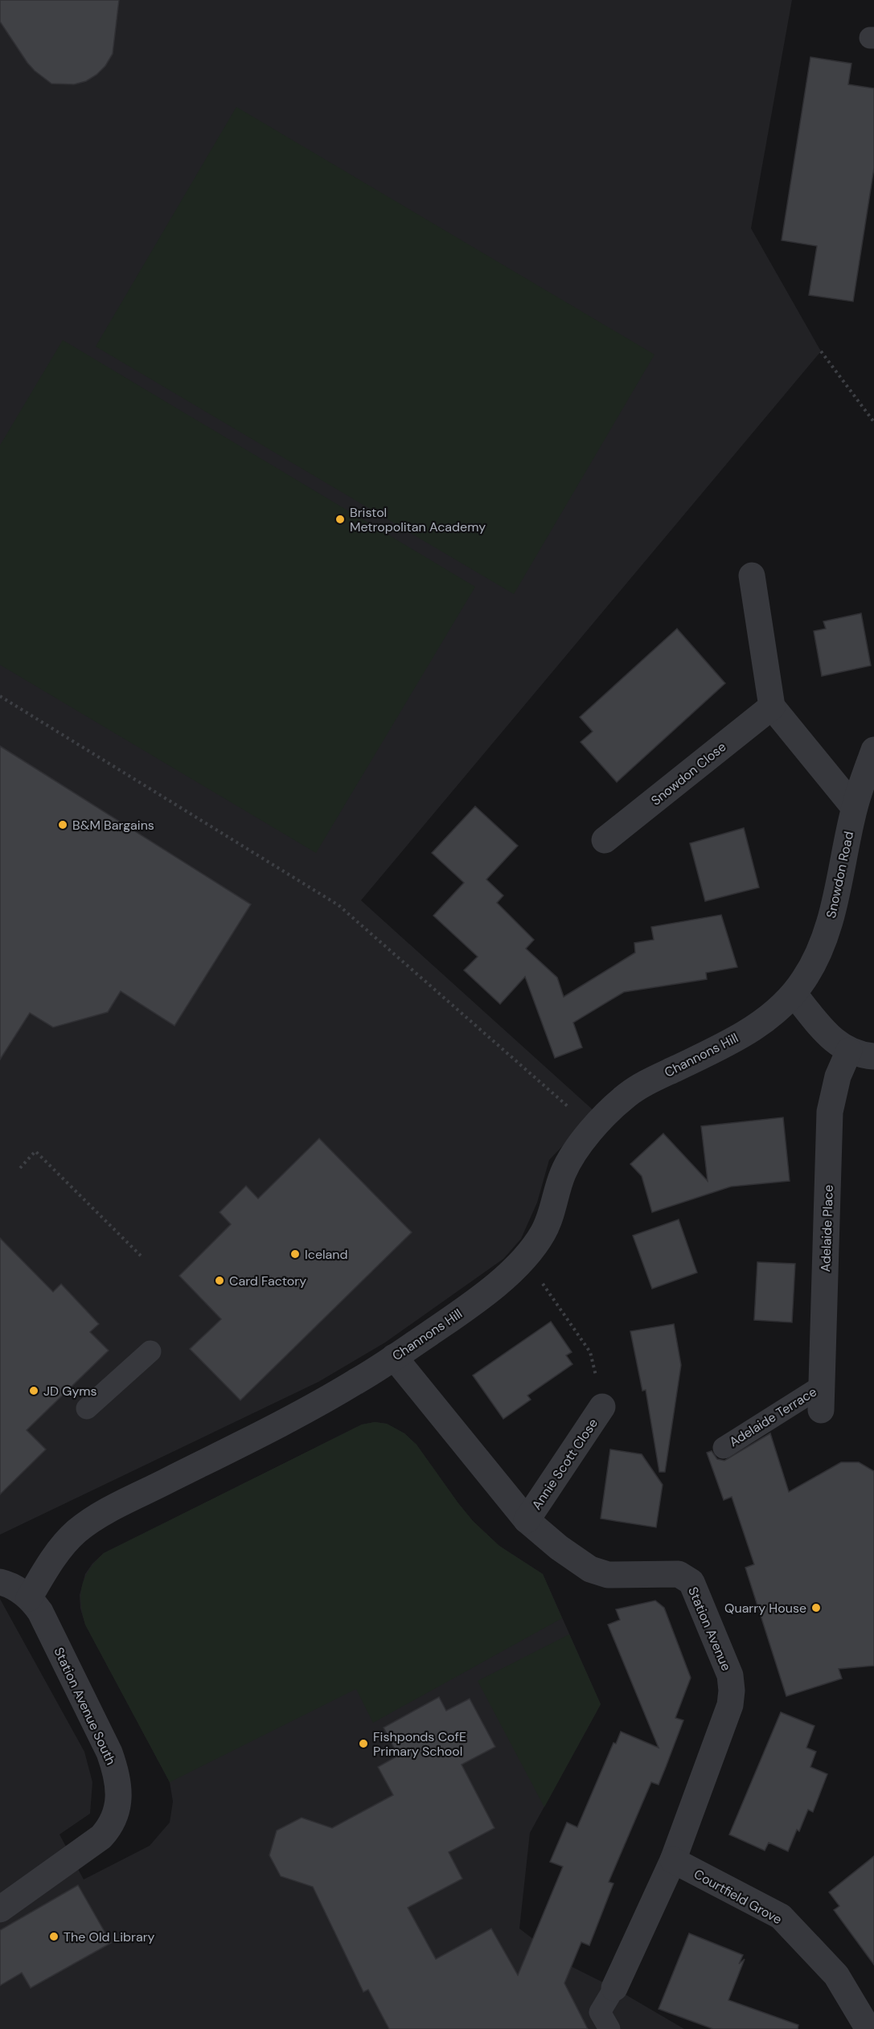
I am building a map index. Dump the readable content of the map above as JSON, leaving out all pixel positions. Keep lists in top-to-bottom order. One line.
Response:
{"streets":{"street":["Snowdon Close","Snowdon Road","Channons Hill","Adelaide Place","Annie Scott Close","Station Avenue","Station Avenue South","Courtfield Grove"],"lane":["Adelaide Terrace"]},"crossings":[["Snowdon Road","Channons Hill"],["Channons Hill","Station Avenue"],["Channons Hill","Station Avenue South"],["Adelaide Place","Adelaide Terrace"],["Annie Scott Close","Station Avenue"],["Station Avenue","Courtfield Grove"]],"places":["Bristol Metropolitan Academy","B&M Bargains","Iceland","Card Factory","JD Gyms","Quarry House","Fishponds CofE Primary School","The Old Library"]}
